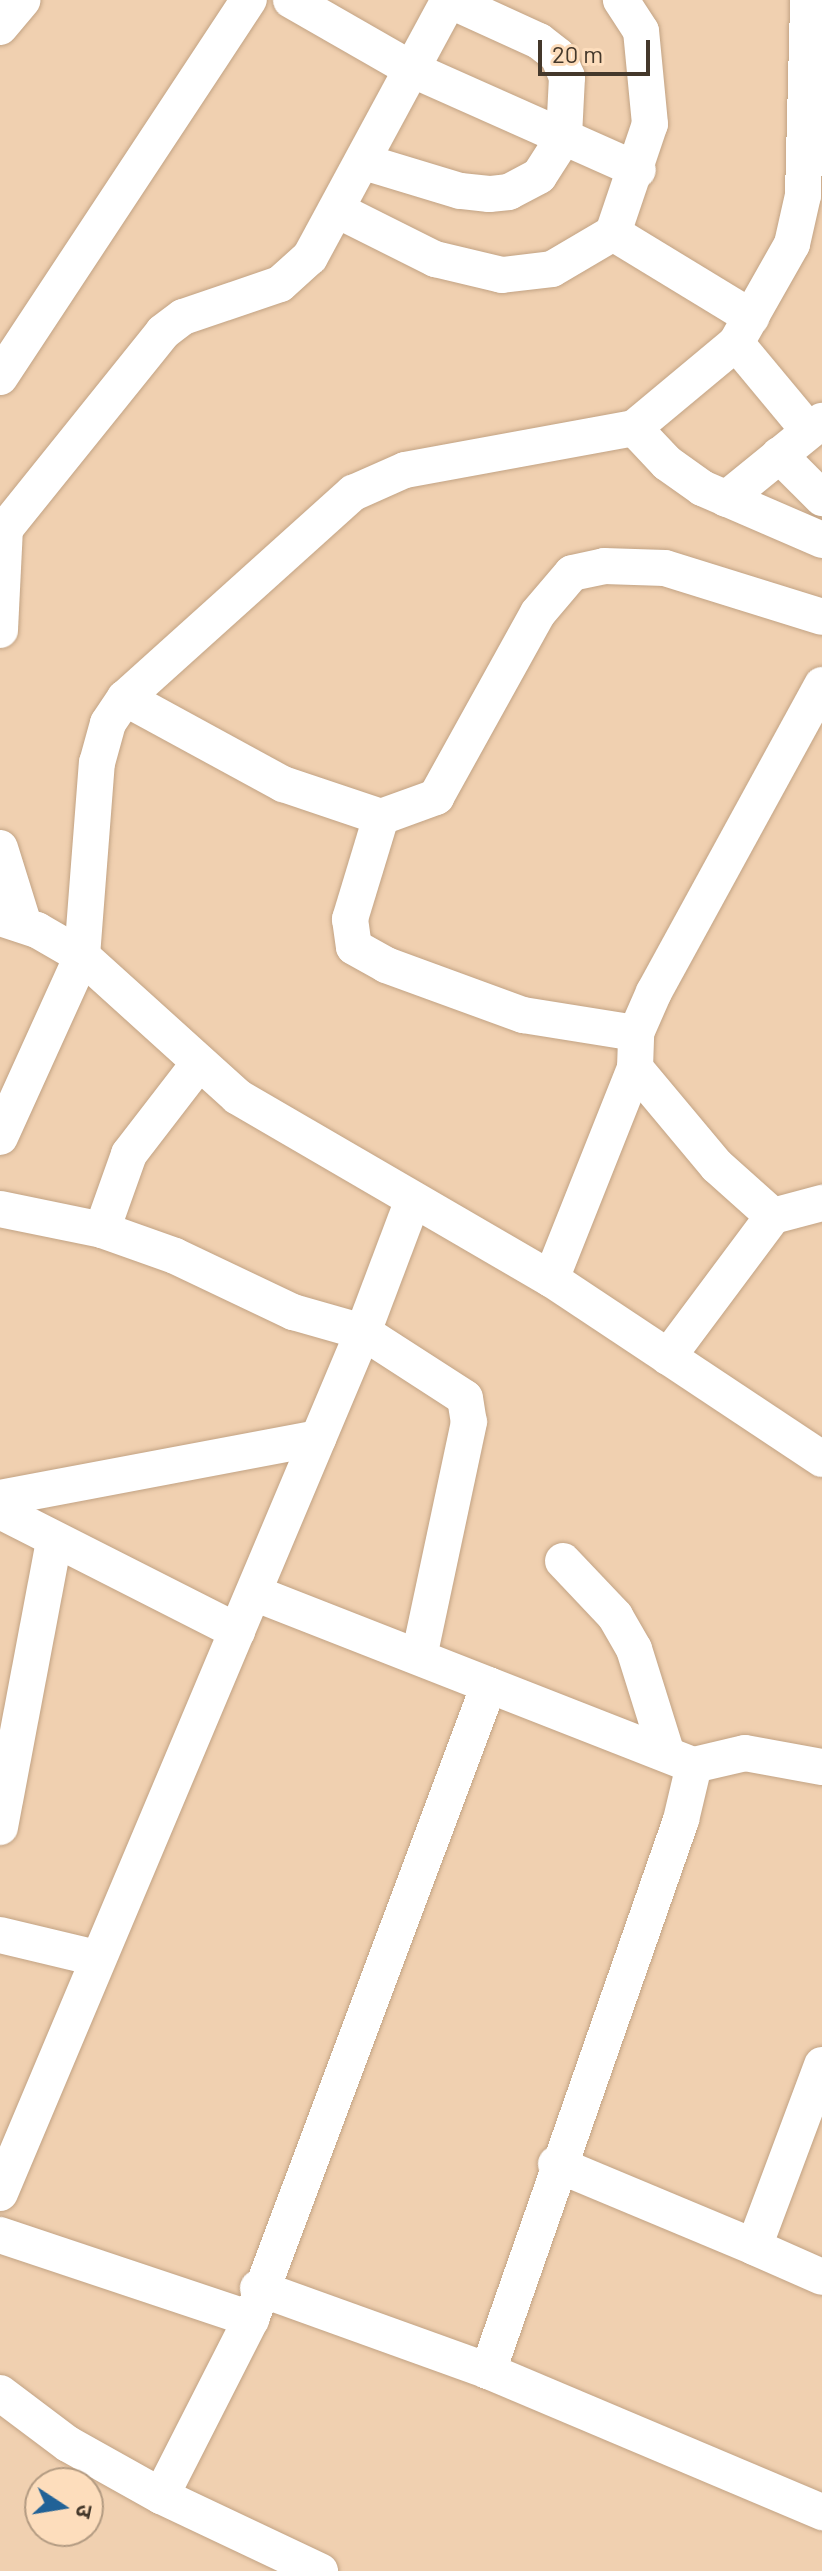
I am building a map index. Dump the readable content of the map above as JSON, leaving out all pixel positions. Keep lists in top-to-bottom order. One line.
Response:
{"scale_bar":"20 m","north":"right"}
